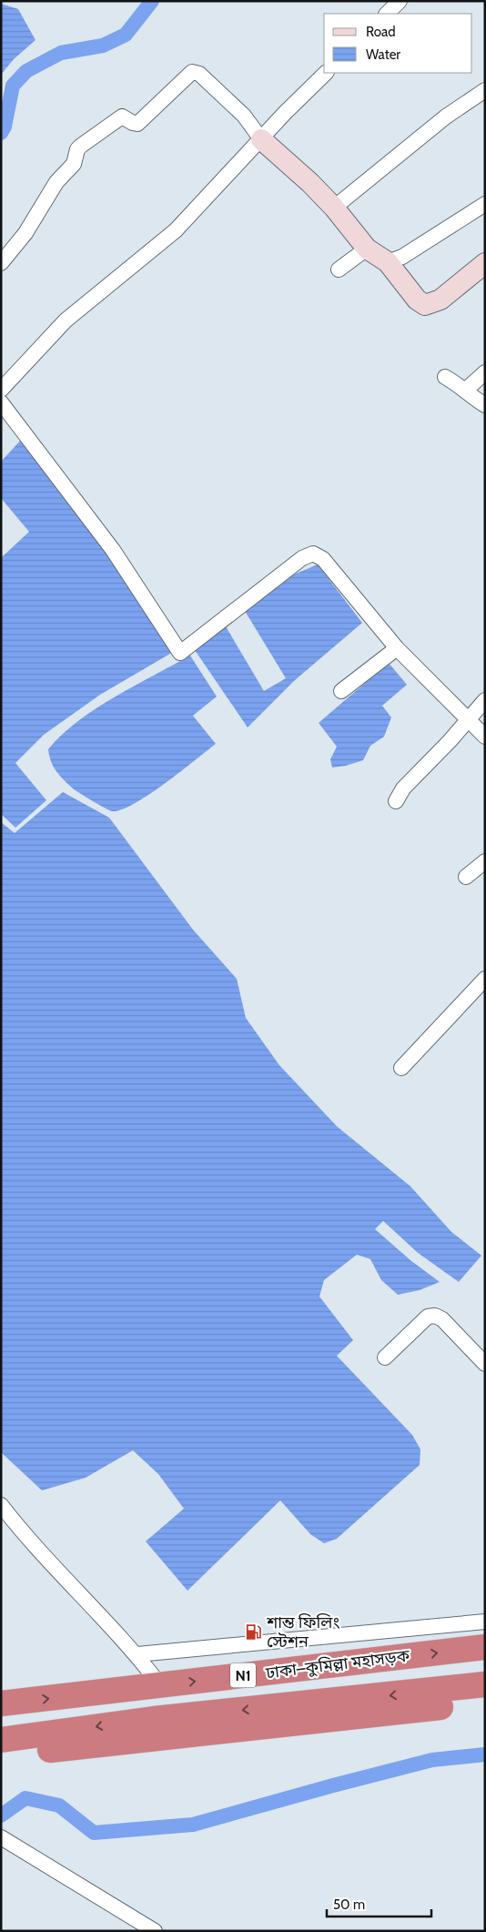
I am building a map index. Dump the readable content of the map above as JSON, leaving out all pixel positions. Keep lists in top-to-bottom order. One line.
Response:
{"streets":{"highway":["ঢাকা–কুমিল্লা মহাসড়ক","N1"]},"places":{"fuel station":["শান্ত ফিলিং স্টেশন"]},"legend":["Road","Water"],"scale_bar":"50 m"}
